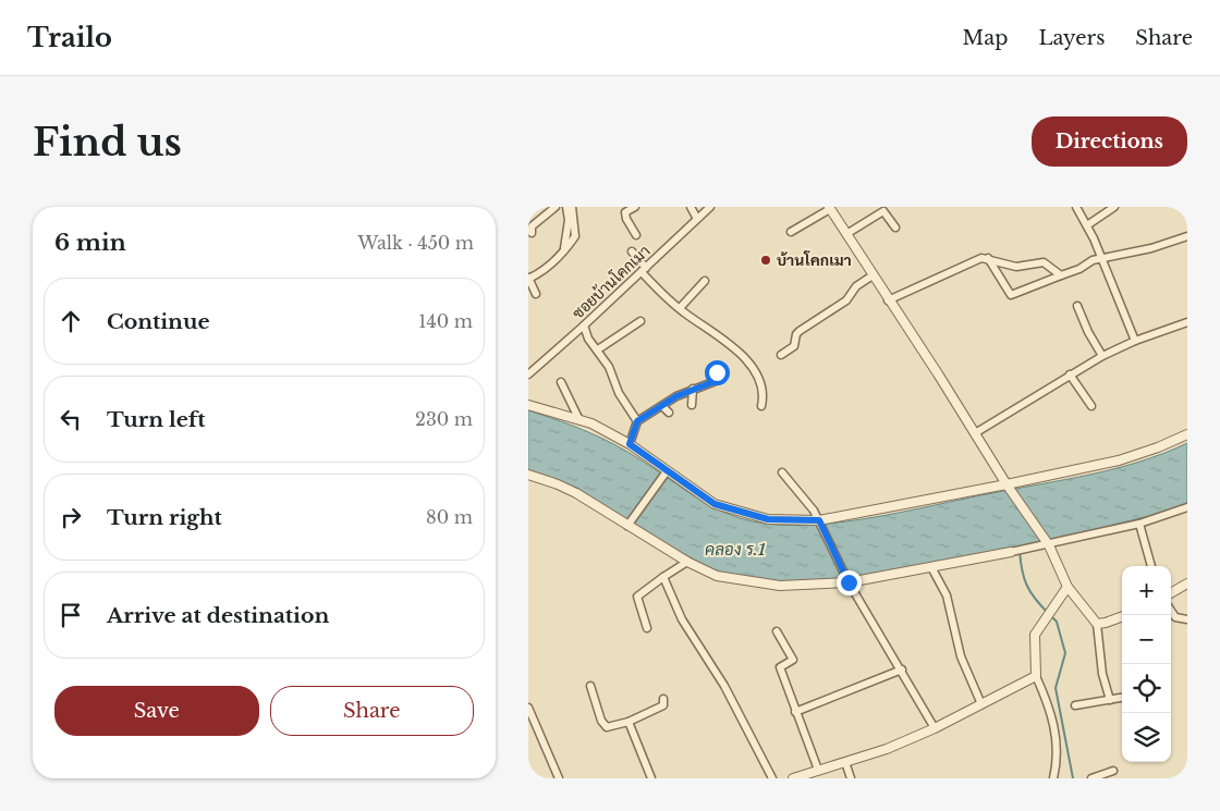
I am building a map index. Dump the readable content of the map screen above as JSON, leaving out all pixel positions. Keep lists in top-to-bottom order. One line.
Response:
{"streets":{"street":["ซอยบ้านโคกเมา"]},"water":["คลอง ร.1"],"places":["บ้านโคกเมา"],"page":{"header":"Trailo","nav":["Map","Layers","Share"],"buttons":["Directions",["Save","Share"]],"title":"Find us","heading":["6 min","Walk · 450 m"],"list":[["Continue","140 m"],["Turn left","230 m"],["Turn right","80 m"],"Arrive at destination"],"map_buttons":["+","−"]}}
